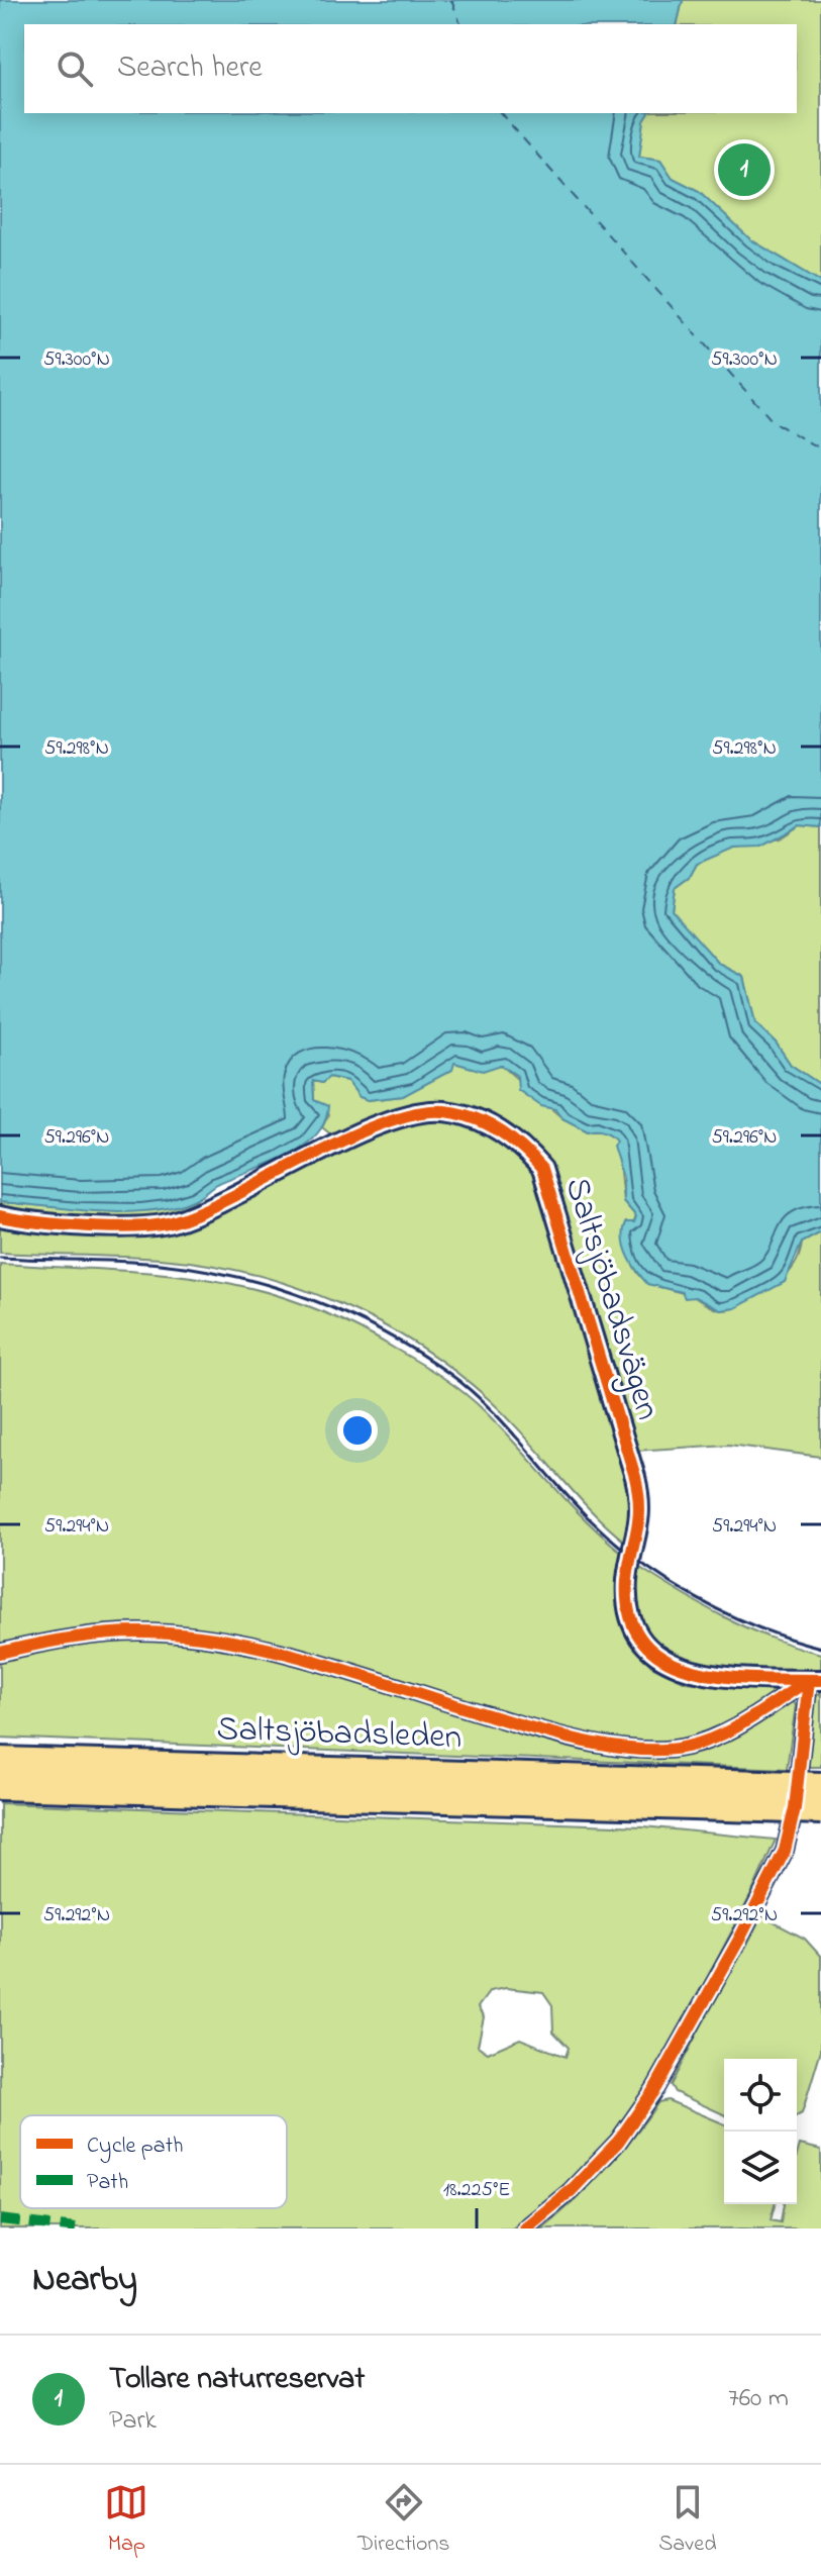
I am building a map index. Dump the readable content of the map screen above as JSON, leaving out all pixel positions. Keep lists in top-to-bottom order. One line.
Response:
{"streets":{"highway":["Saltsjöbadsleden"],"street":["Saltsjöbadsvägen"]},"legend":["Cycle path","Path"],"page":{"search":"Search here","pins":"1","heading":"Nearby","list":[{"mark":"1","name":"Tollare naturreservat","note":"Park","value":"760 m"}],"nav":["Map","Directions","Saved"]},"coordinates":["59.300°N","59.298°N","59.296°N","59.294°N","59.292°N","18.225°E"]}
